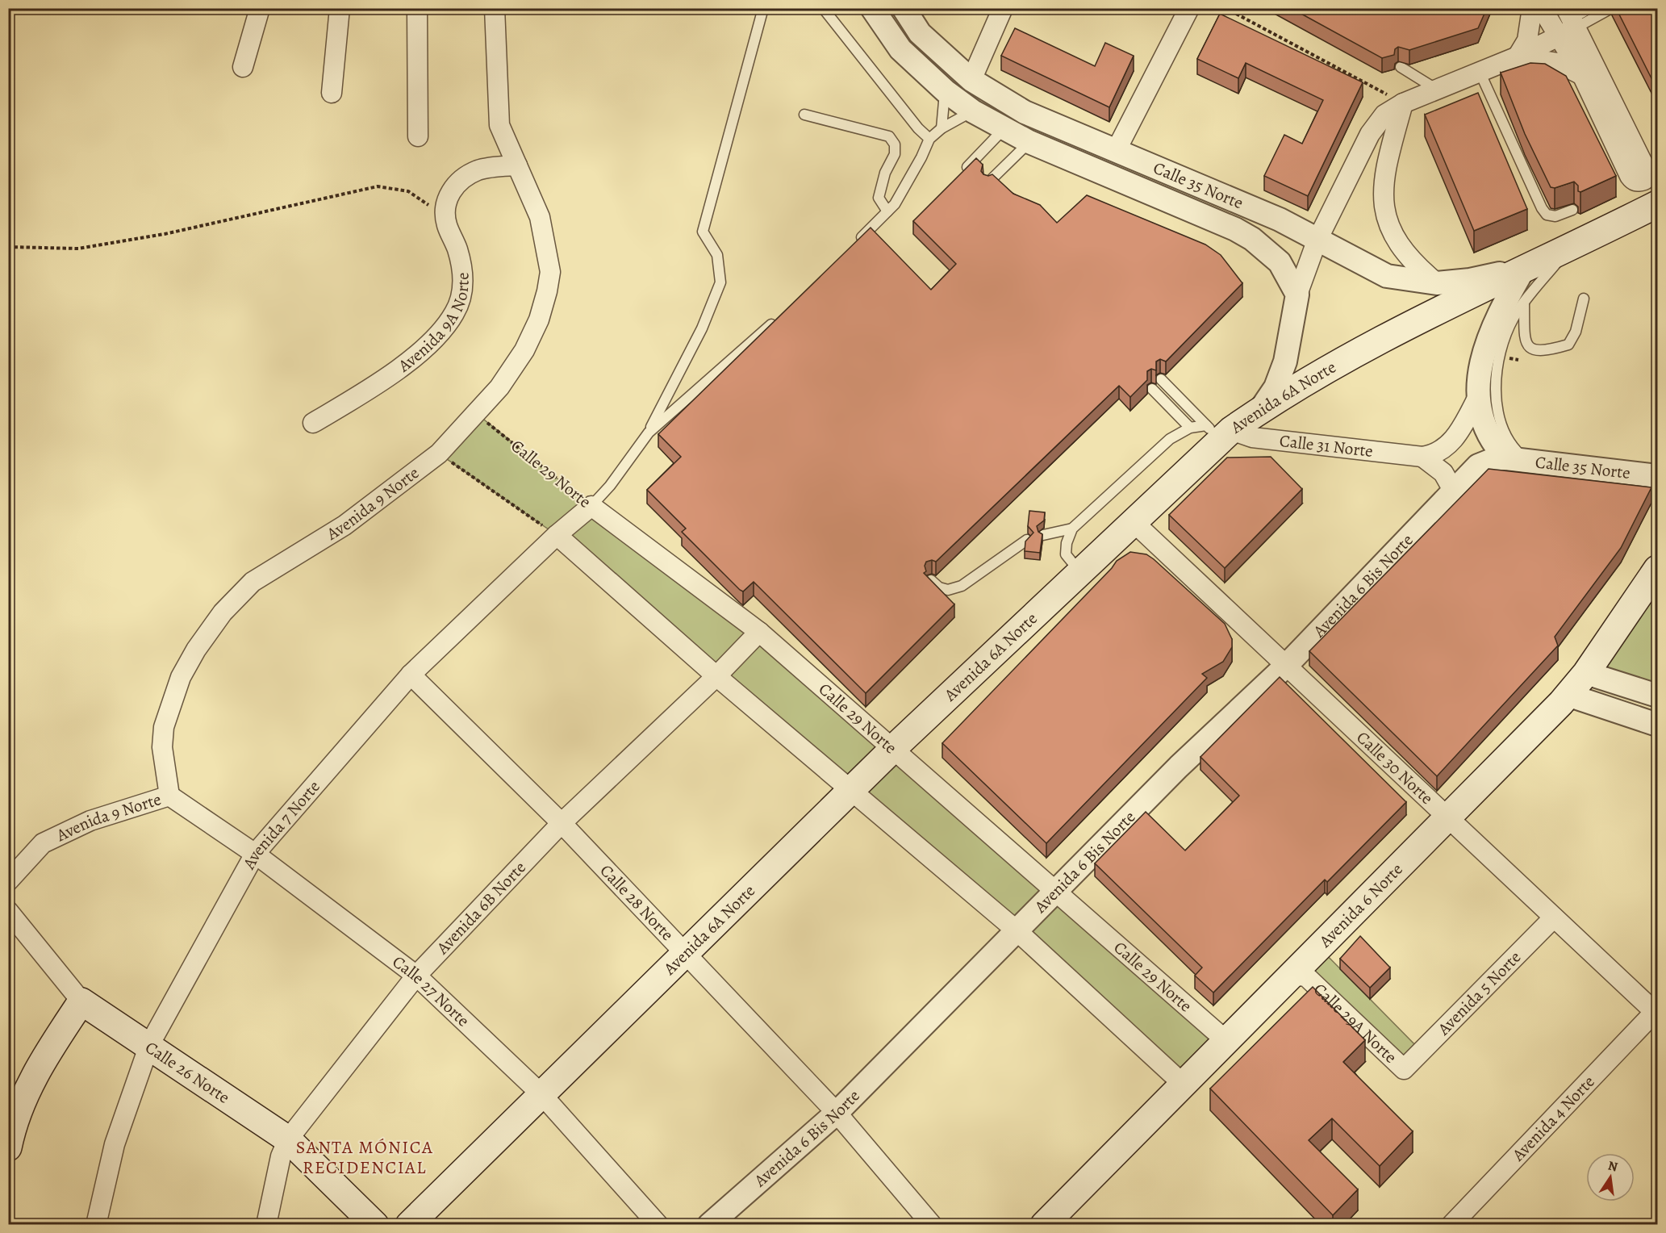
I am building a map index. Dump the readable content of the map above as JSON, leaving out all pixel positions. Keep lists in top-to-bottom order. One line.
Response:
{"streets":{"main road":["Avenida 6A Norte","Avenida 6 Norte","Calle 26 Norte"],"street":["Calle 35 Norte","Avenida 9A Norte","Calle 31 Norte","Calle 29 Norte","Avenida 9 Norte","Avenida 6 Bis Norte","Calle 30 Norte","Avenida 7 Norte","Calle 28 Norte","Avenida 6B Norte","Calle 27 Norte","Avenida 5 Norte","Calle 29A Norte","Avenida 4 Norte"]},"crossings":[["Calle 35 Norte","Avenida 6A Norte"],["Calle 35 Norte","Avenida 6 Bis Norte"],["Avenida 9A Norte","Avenida 9 Norte"],["Avenida 6A Norte","Calle 31 Norte"],["Avenida 6A Norte","Calle 29 Norte"],["Avenida 6A Norte","Calle 30 Norte"],["Avenida 6A Norte","Calle 28 Norte"],["Avenida 6A Norte","Calle 27 Norte"],["Calle 29 Norte","Avenida 9 Norte"],["Calle 29 Norte","Avenida 6 Bis Norte"],["Calle 29 Norte","Avenida 7 Norte"],["Calle 29 Norte","Avenida 6 Norte"],["Calle 29 Norte","Avenida 6B Norte"],["Avenida 9 Norte","Calle 27 Norte"],["Avenida 6 Bis Norte","Calle 30 Norte"],["Avenida 6 Bis Norte","Calle 28 Norte"],["Calle 30 Norte","Avenida 6 Norte"],["Calle 30 Norte","Avenida 5 Norte"],["Calle 30 Norte","Avenida 4 Norte"],["Avenida 7 Norte","Calle 28 Norte"],["Avenida 7 Norte","Calle 27 Norte"],["Avenida 7 Norte","Calle 26 Norte"],["Calle 28 Norte","Avenida 6B Norte"],["Avenida 6 Norte","Calle 29A Norte"],["Avenida 6B Norte","Calle 27 Norte"],["Avenida 6B Norte","Calle 26 Norte"],["Avenida 5 Norte","Calle 29A Norte"]],"districts":["SANTA MÓNICA RECIDENCIAL"],"north":"top"}
